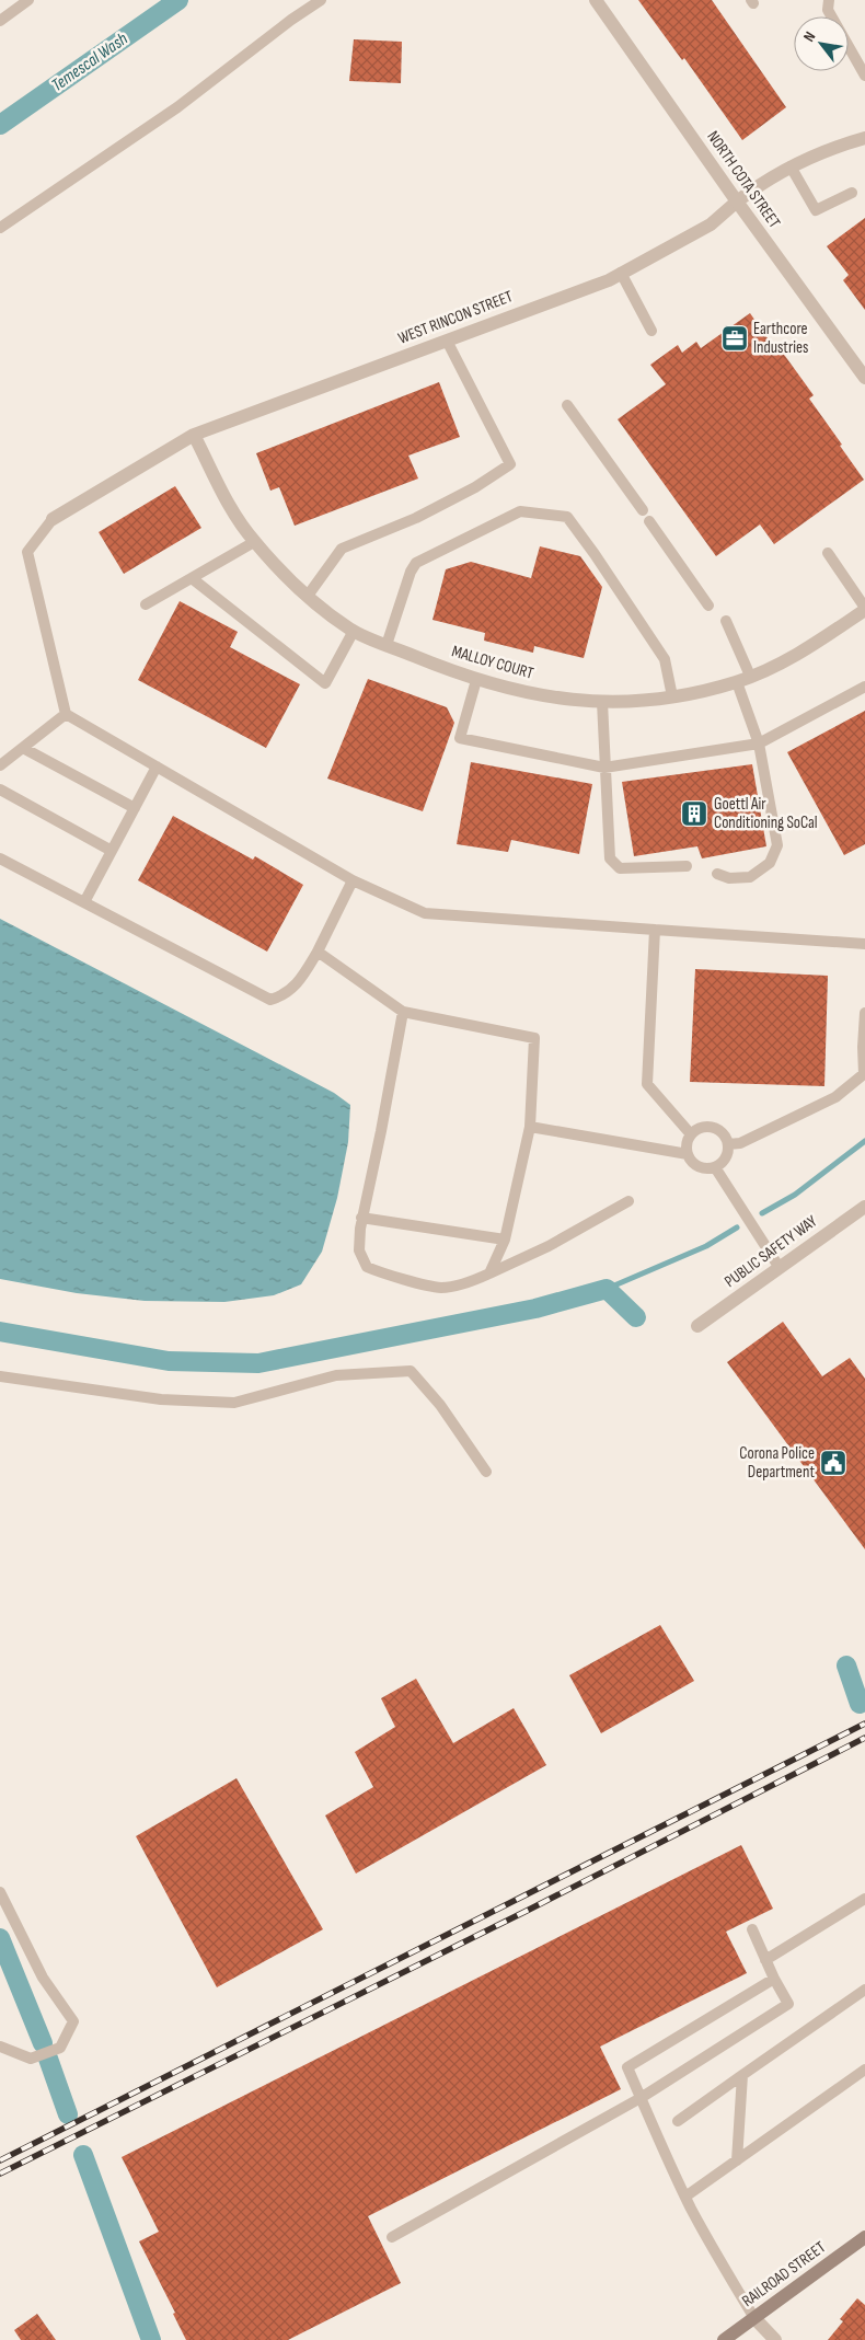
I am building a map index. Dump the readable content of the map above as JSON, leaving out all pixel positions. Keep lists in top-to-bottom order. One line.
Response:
{"streets":{"main road":["RAILROAD STREET"],"street":["NORTH COTA STREET","WEST RINCON STREET","MALLOY COURT","PUBLIC SAFETY WAY"]},"crossings":[["NORTH COTA STREET","WEST RINCON STREET"],["WEST RINCON STREET","MALLOY COURT"]],"water":["Temescal Wash"],"places":{"office":["Earthcore Industries"],"building":["Goettl Air Conditioning SoCal"],"public building":["Corona Police Department"]},"north":"top left"}
